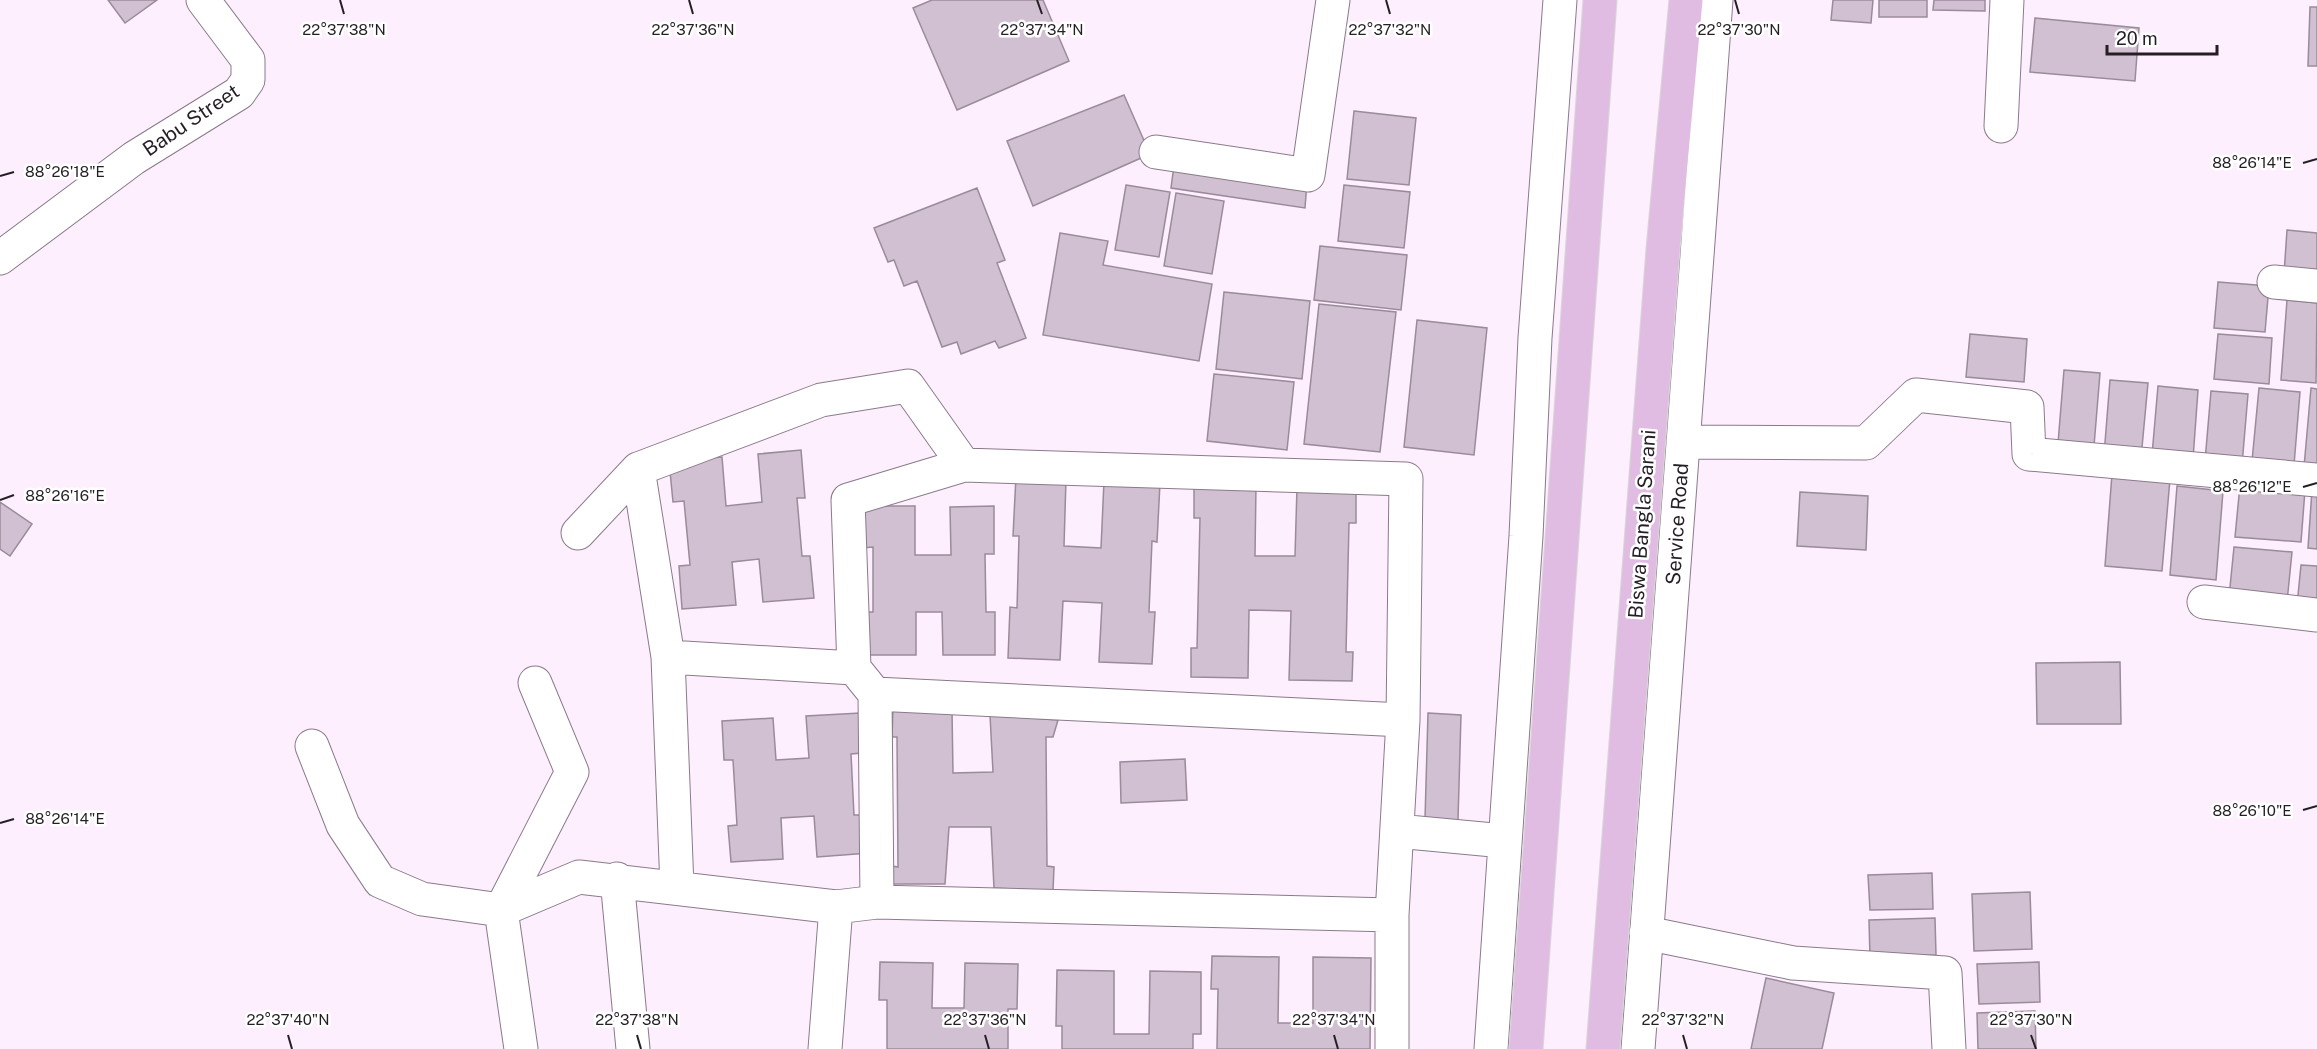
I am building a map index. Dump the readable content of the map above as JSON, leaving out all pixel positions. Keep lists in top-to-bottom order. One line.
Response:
{"streets":{"main road":["Biswa Bangla Sarani"],"street":["Babu Street","Service Road"]},"scale_bar":"20 m","coordinates":["22°37'38\"N","22°37'36\"N","22°37'34\"N","22°37'32\"N","22°37'30\"N","88°26'14\"E","88°26'18\"E","88°26'12\"E","88°26'16\"E","88°26'10\"E","22°37'40\"N"]}
